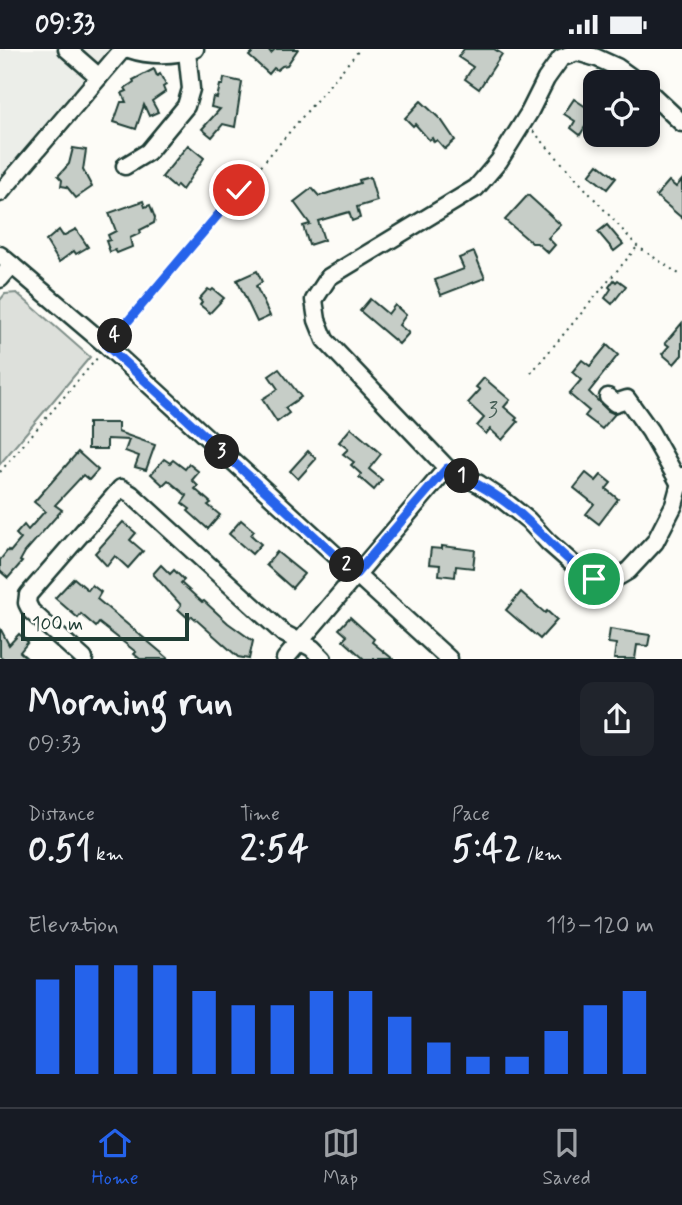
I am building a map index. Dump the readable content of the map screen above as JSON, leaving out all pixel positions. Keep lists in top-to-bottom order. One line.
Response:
{"house_numbers":["3"],"scale_bar":"100 m","page":{"status":"09:33","pins":["4","3","1","2"],"scale":"100 m","heading":["Morning run","09:33"],"stats":[["Distance","0.51 km"],["Time","2:54"],["Pace","5:42 /km"]],"chart":["Elevation","113–120 m"],"tabs":["Home","Map","Saved"]}}
